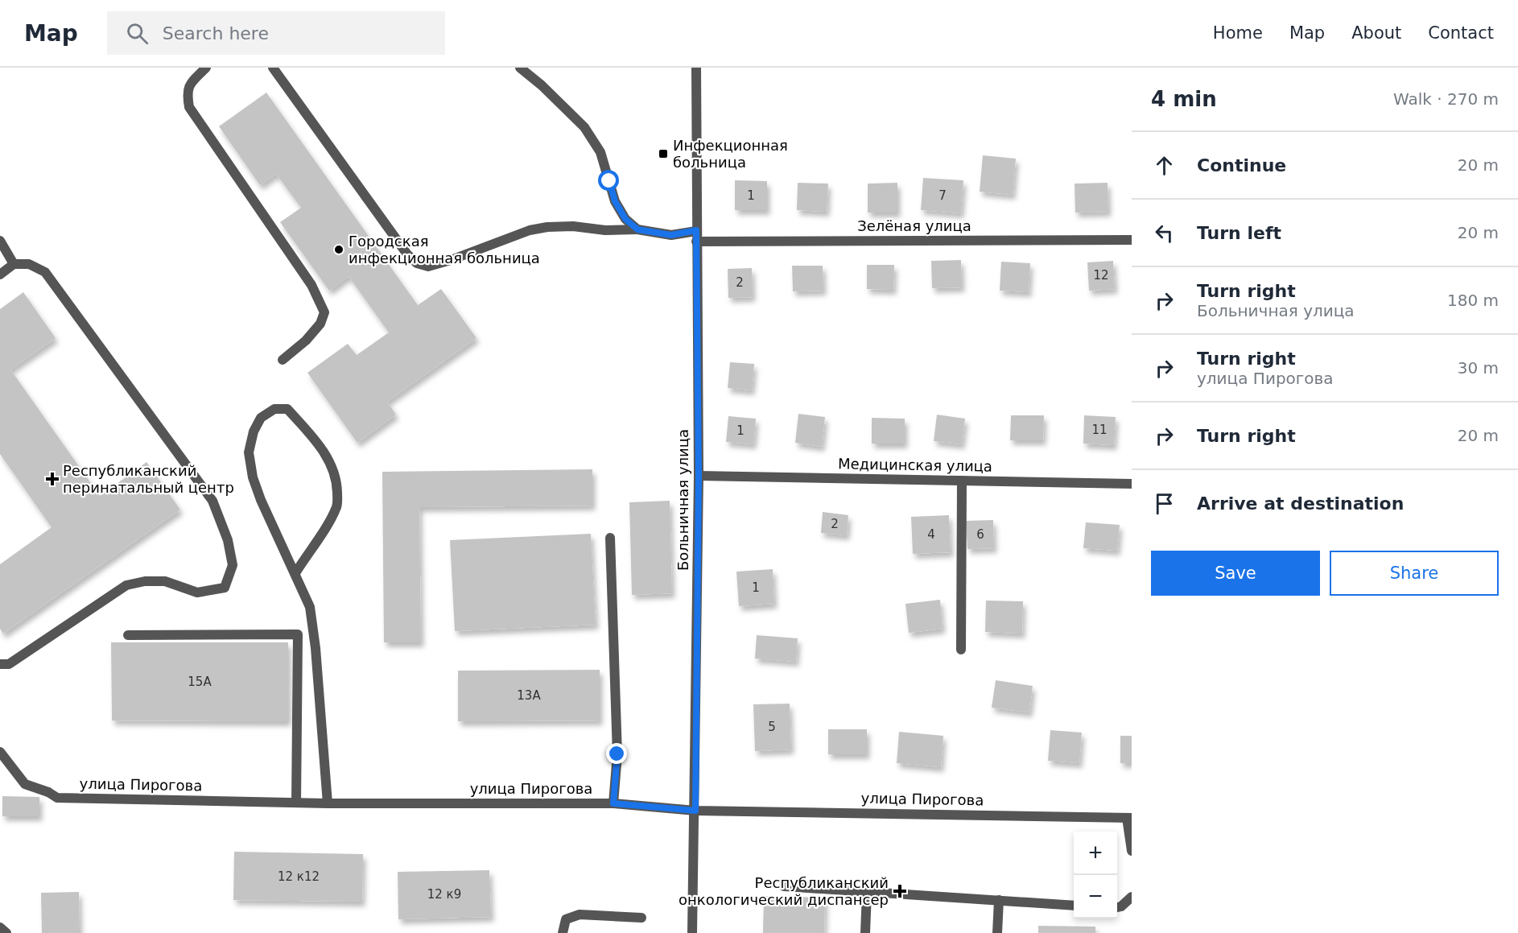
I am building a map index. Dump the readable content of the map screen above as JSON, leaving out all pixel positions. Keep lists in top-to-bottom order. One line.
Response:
{"streets":{"street":["Зелёная улица","Медицинская улица","Больничная улица","улица Пирогова"]},"crossings":[["Зелёная улица","Больничная улица"],["Медицинская улица","Больничная улица"],["Больничная улица","улица Пирогова"]],"places":{"transit":["Инфекционная больница"],"other":["Городская инфекционная больница"],"health":["Республиканский перинатальный центр","Республиканский онкологический диспансер"]},"house_numbers":["1","7","12","2","11","1","2","4","6","1","15А","13А","5","12 к12","12 к9"],"page":{"header":"Map","search":"Search here","nav":["Home","Map","About","Contact"],"heading":["4 min","Walk · 270 m"],"list":[["Continue","20 m"],["Turn left","20 m"],["Turn right","Больничная улица","180 m"],["Turn right","улица Пирогова","30 m"],["Turn right","20 m"],"Arrive at destination"],"buttons":["Save","Share"],"map_buttons":["+","−"]}}
